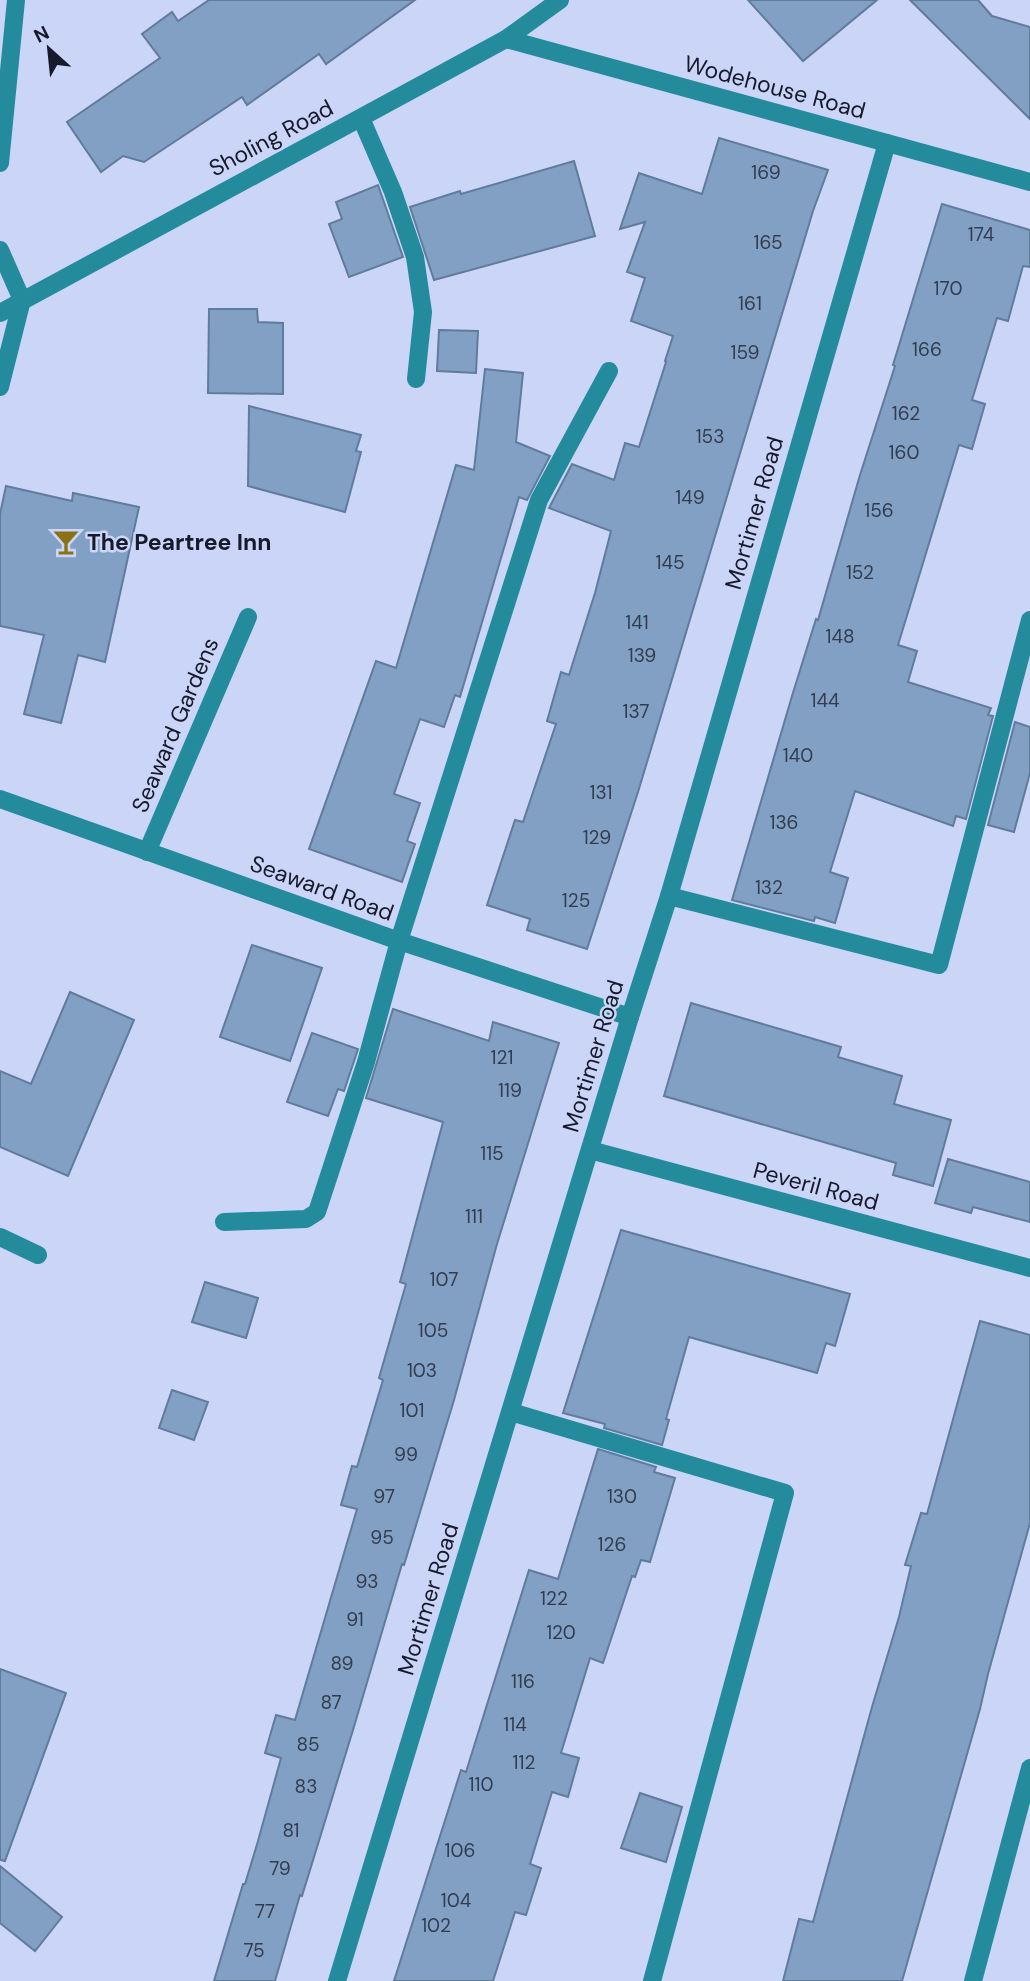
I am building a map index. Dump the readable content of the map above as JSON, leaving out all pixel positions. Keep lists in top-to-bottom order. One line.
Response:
{"streets":{"street":["Wodehouse Road","Sholing Road","Mortimer Road","Seaward Gardens","Seaward Road","Peveril Road"]},"crossings":[["Wodehouse Road","Sholing Road"],["Wodehouse Road","Mortimer Road"],["Mortimer Road","Seaward Road"],["Mortimer Road","Peveril Road"],["Seaward Gardens","Seaward Road"]],"places":{"bar":["The Peartree Inn"]},"house_numbers":["169","174","165","170","161","166","159","162","153","160","149","156","145","152","141","148","139","144","137","140","131","136","129","132","125","121","119","115","111","107","105","103","101","99","97","130","95","126","93","122","91","120","89","116","87","114","85","112","110","83","81","106","79","104","77","102","75"],"north":"top left"}
